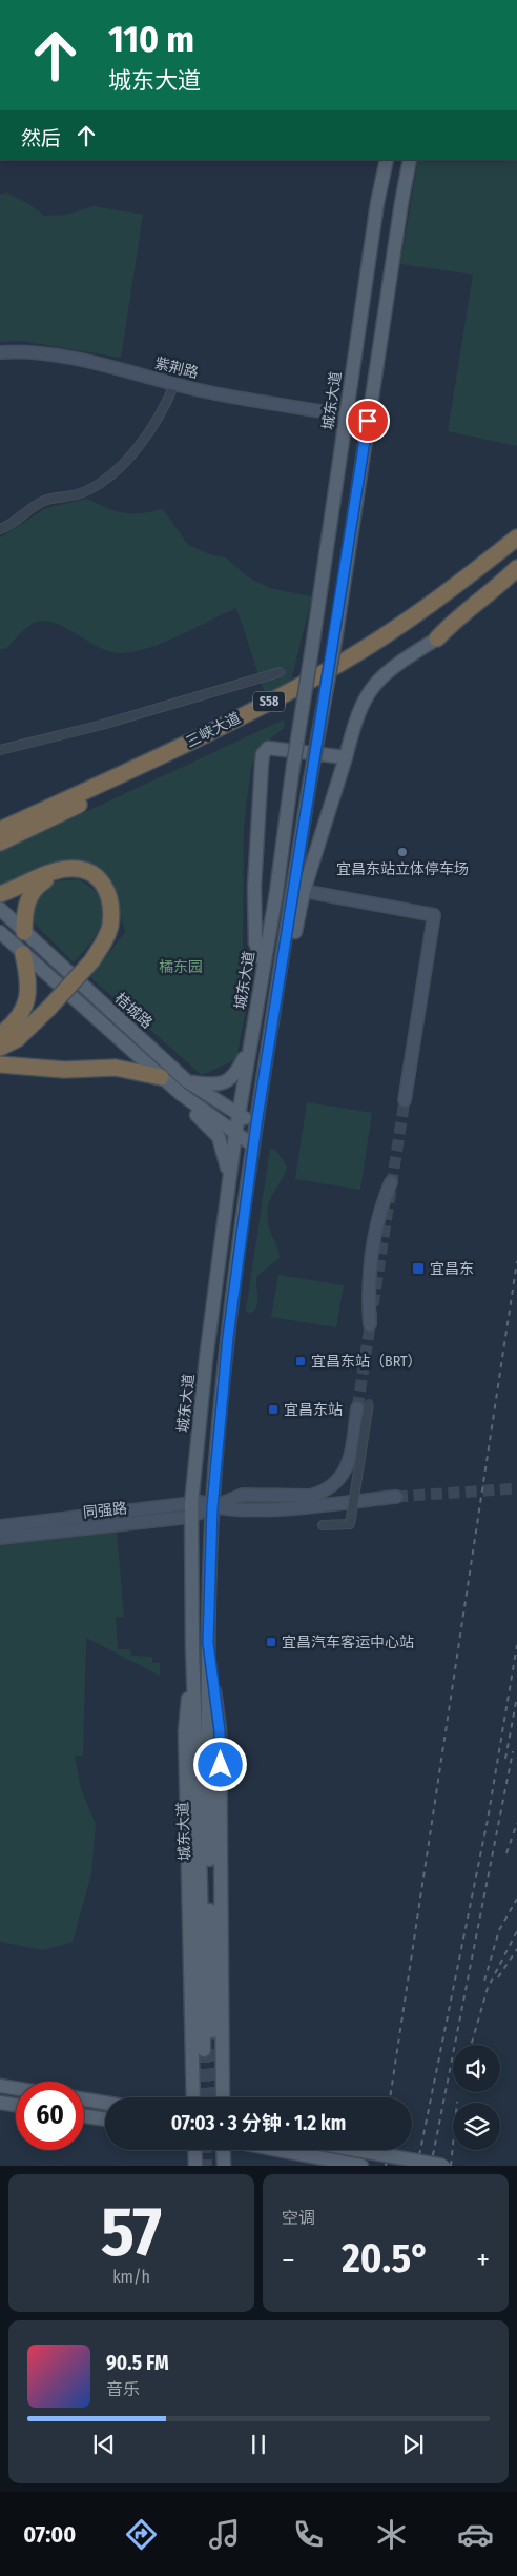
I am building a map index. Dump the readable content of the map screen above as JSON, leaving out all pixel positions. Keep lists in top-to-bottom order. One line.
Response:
{"streets":{"highway":["S58","三峡大道"],"main road":["城东大道","桔城路"],"street":["紫荆路","同强路"]},"crossings":[["紫荆路","城东大道"],["城东大道","桔城路"],["城东大道","同强路"]],"parks":["橘东园"],"places":{"other":["宜昌东站立体停车场"],"transit":["宜昌东","宜昌东站（BRT）","宜昌东站","宜昌汽车客运中心站"]},"page":{"turn":["110 m","城东大道"],"then":"然后","limit":"60","trip":"07:03 · 3 分钟 · 1.2 km","tile":[["57","km/h"],"空调"],"heat":["−","20.5°","+"],"song":["90.5 FM","音乐"],"tabs":"07:00"}}
